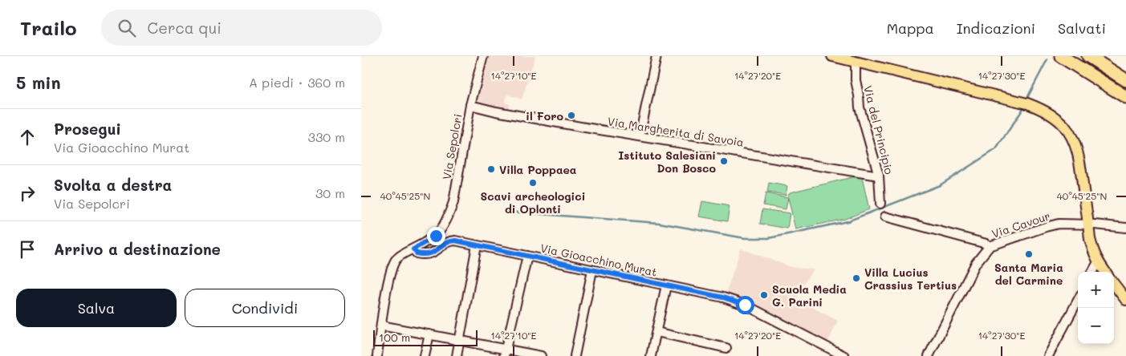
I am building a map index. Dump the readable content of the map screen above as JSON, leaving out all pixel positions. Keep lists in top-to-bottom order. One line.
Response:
{"streets":{"street":["Via del Principio","Via Margherita di Savoia","Via Sepolcri","Via Cavour","Via Gioacchino Murat"]},"crossings":[["Via del Principio","Via Margherita di Savoia"],["Via Margherita di Savoia","Via Sepolcri"],["Via Sepolcri","Via Gioacchino Murat"]],"places":["il Foro","Istituto Salesiani Don Bosco","Villa Poppaea","Scavi archeologici di Oplonti","Santa Maria del Carmine","Villa Lucius Crassius Tertius","Scuola Media G. Parini"],"scale_bar":"100 m","page":{"header":"Trailo","search":"Cerca qui","nav":["Mappa","Indicazioni","Salvati"],"heading":["5 min","A piedi · 360 m"],"list":[["Prosegui","Via Gioacchino Murat","330 m"],["Svolta a destra","Via Sepolcri","30 m"],"Arrivo a destinazione"],"map_buttons":["+","−"],"buttons":["Salva","Condividi"],"scale":"100 m"},"coordinates":["14°27'10\"E","14°27'20\"E","14°27'30\"E","40°45'25\"N"]}
